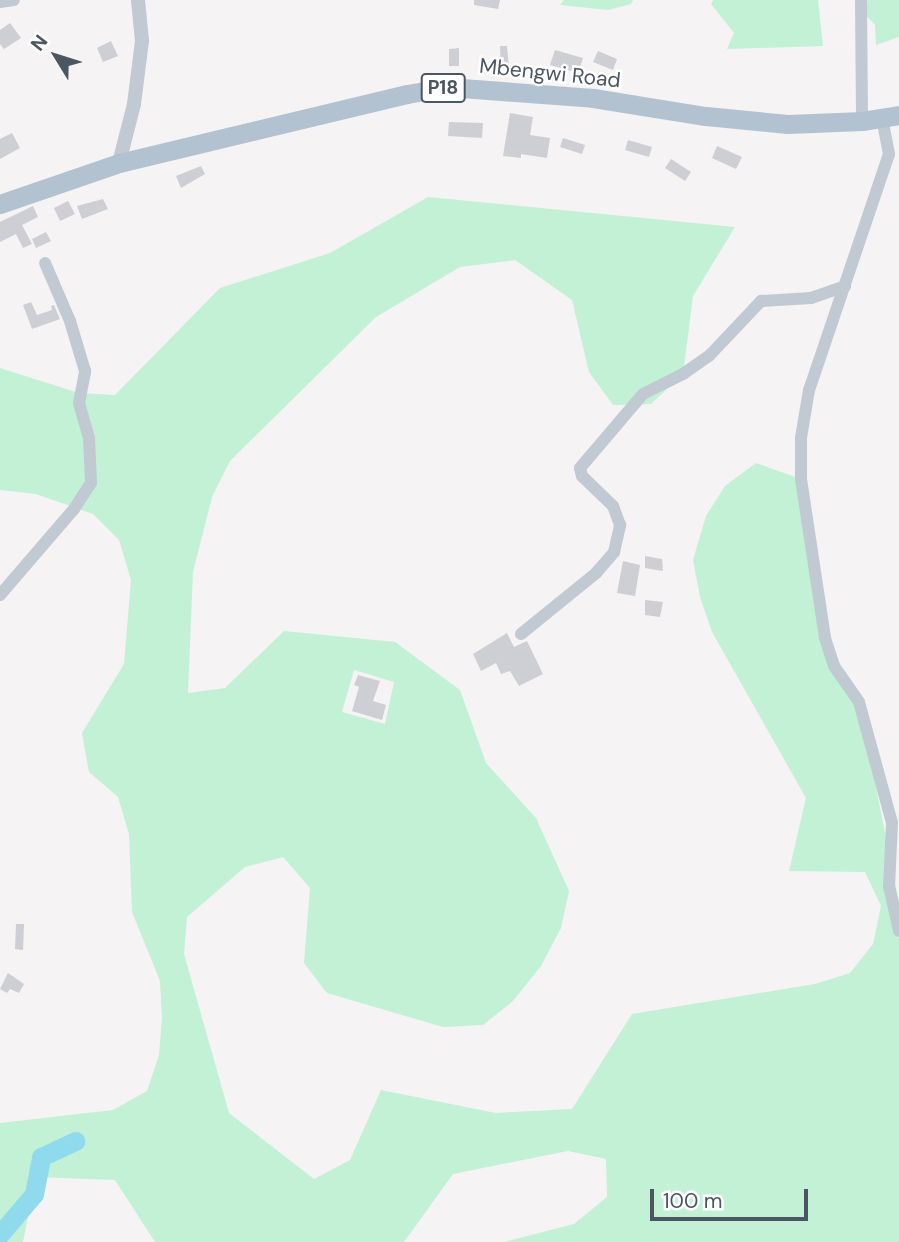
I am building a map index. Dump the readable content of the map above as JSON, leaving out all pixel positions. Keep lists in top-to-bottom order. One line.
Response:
{"streets":{"main road":["Mbengwi Road","P18"]},"scale_bar":"100 m","north":"top left"}
